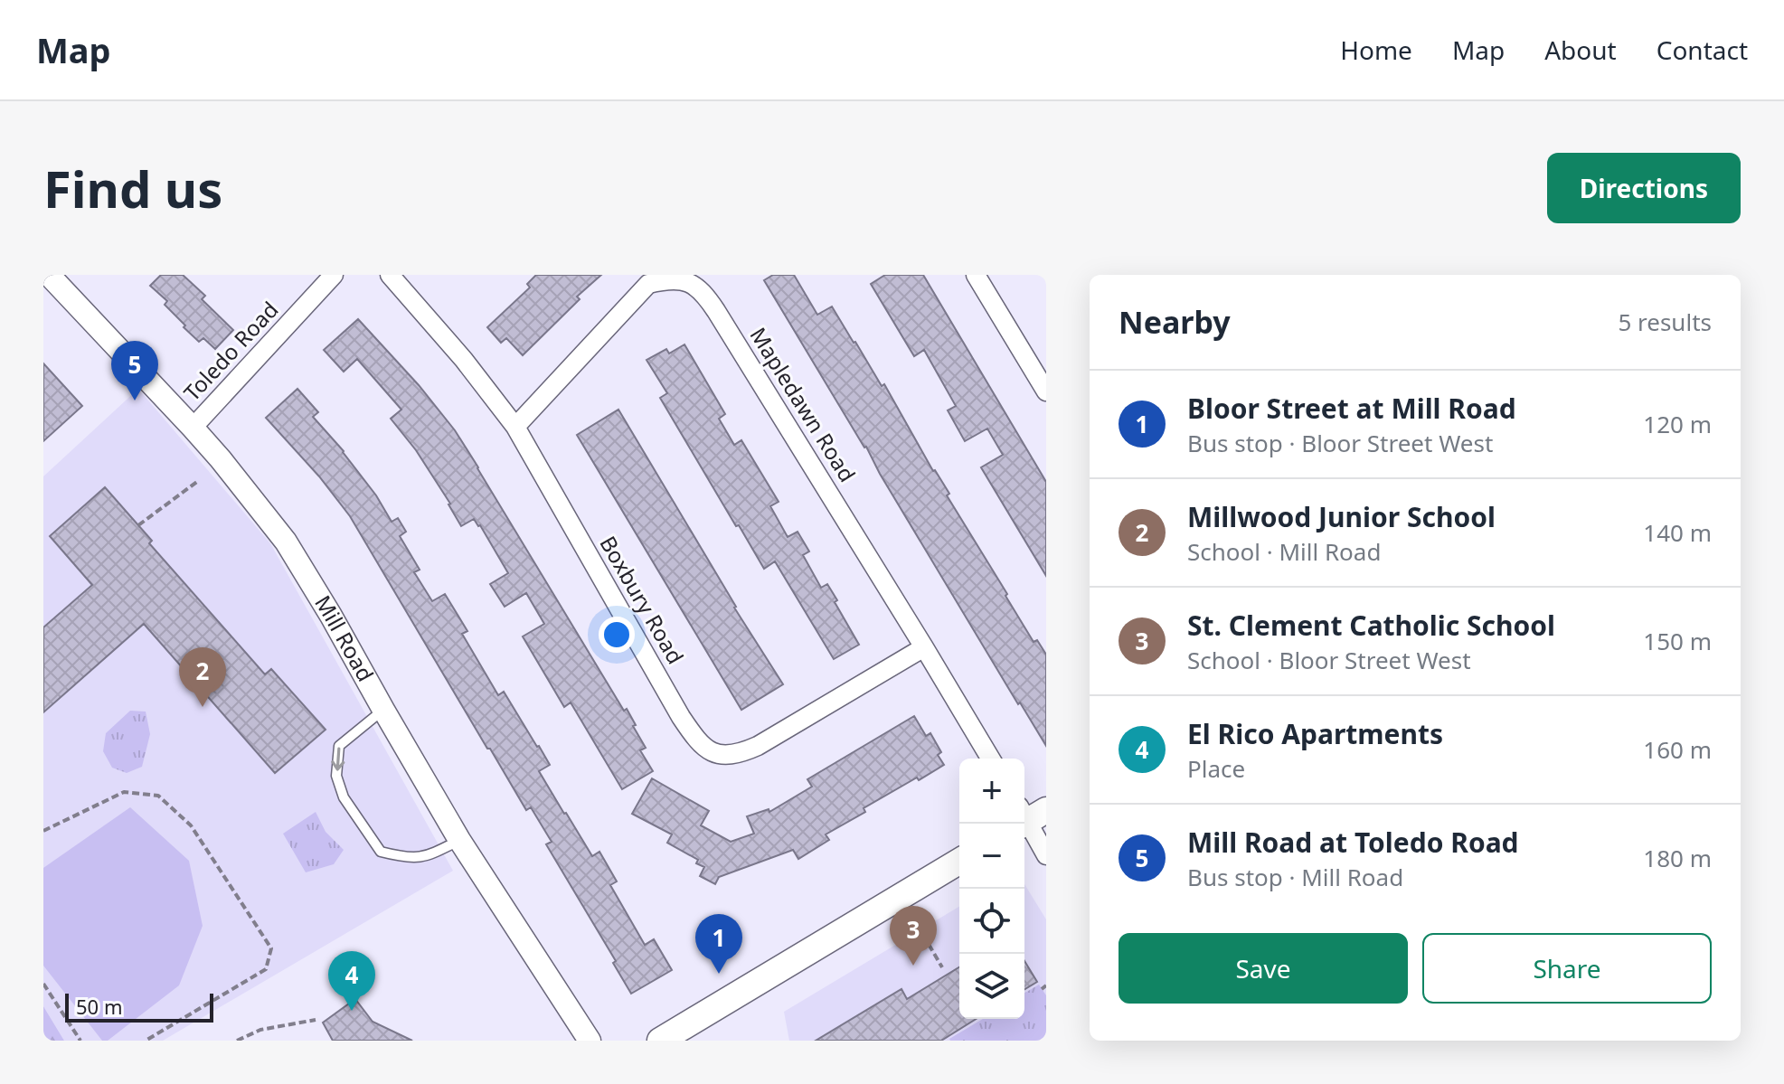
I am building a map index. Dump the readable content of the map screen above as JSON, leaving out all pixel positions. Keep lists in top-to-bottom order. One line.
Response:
{"streets":{"street":["Toledo Road","Mapledawn Road","Boxbury Road","Mill Road"]},"crossings":[["Toledo Road","Mill Road"],["Mapledawn Road","Boxbury Road"]],"scale_bar":"50 m","page":{"header":"Map","nav":["Home","Map","About","Contact"],"buttons":["Directions",["Save","Share"]],"title":"Find us","heading":["Nearby","5 results"],"pins":["5","2","3","1","4"],"list":[{"mark":"1","name":"Bloor Street at Mill Road","note":"Bus stop · Bloor Street West","value":"120 m"},{"mark":"2","name":"Millwood Junior School","note":"School · Mill Road","value":"140 m"},{"mark":"3","name":"St. Clement Catholic School","note":"School · Bloor Street West","value":"150 m"},{"mark":"4","name":"El Rico Apartments","note":"Place","value":"160 m"},{"mark":"5","name":"Mill Road at Toledo Road","note":"Bus stop · Mill Road","value":"180 m"}],"map_buttons":["+","−"],"scale":"50 m"}}
